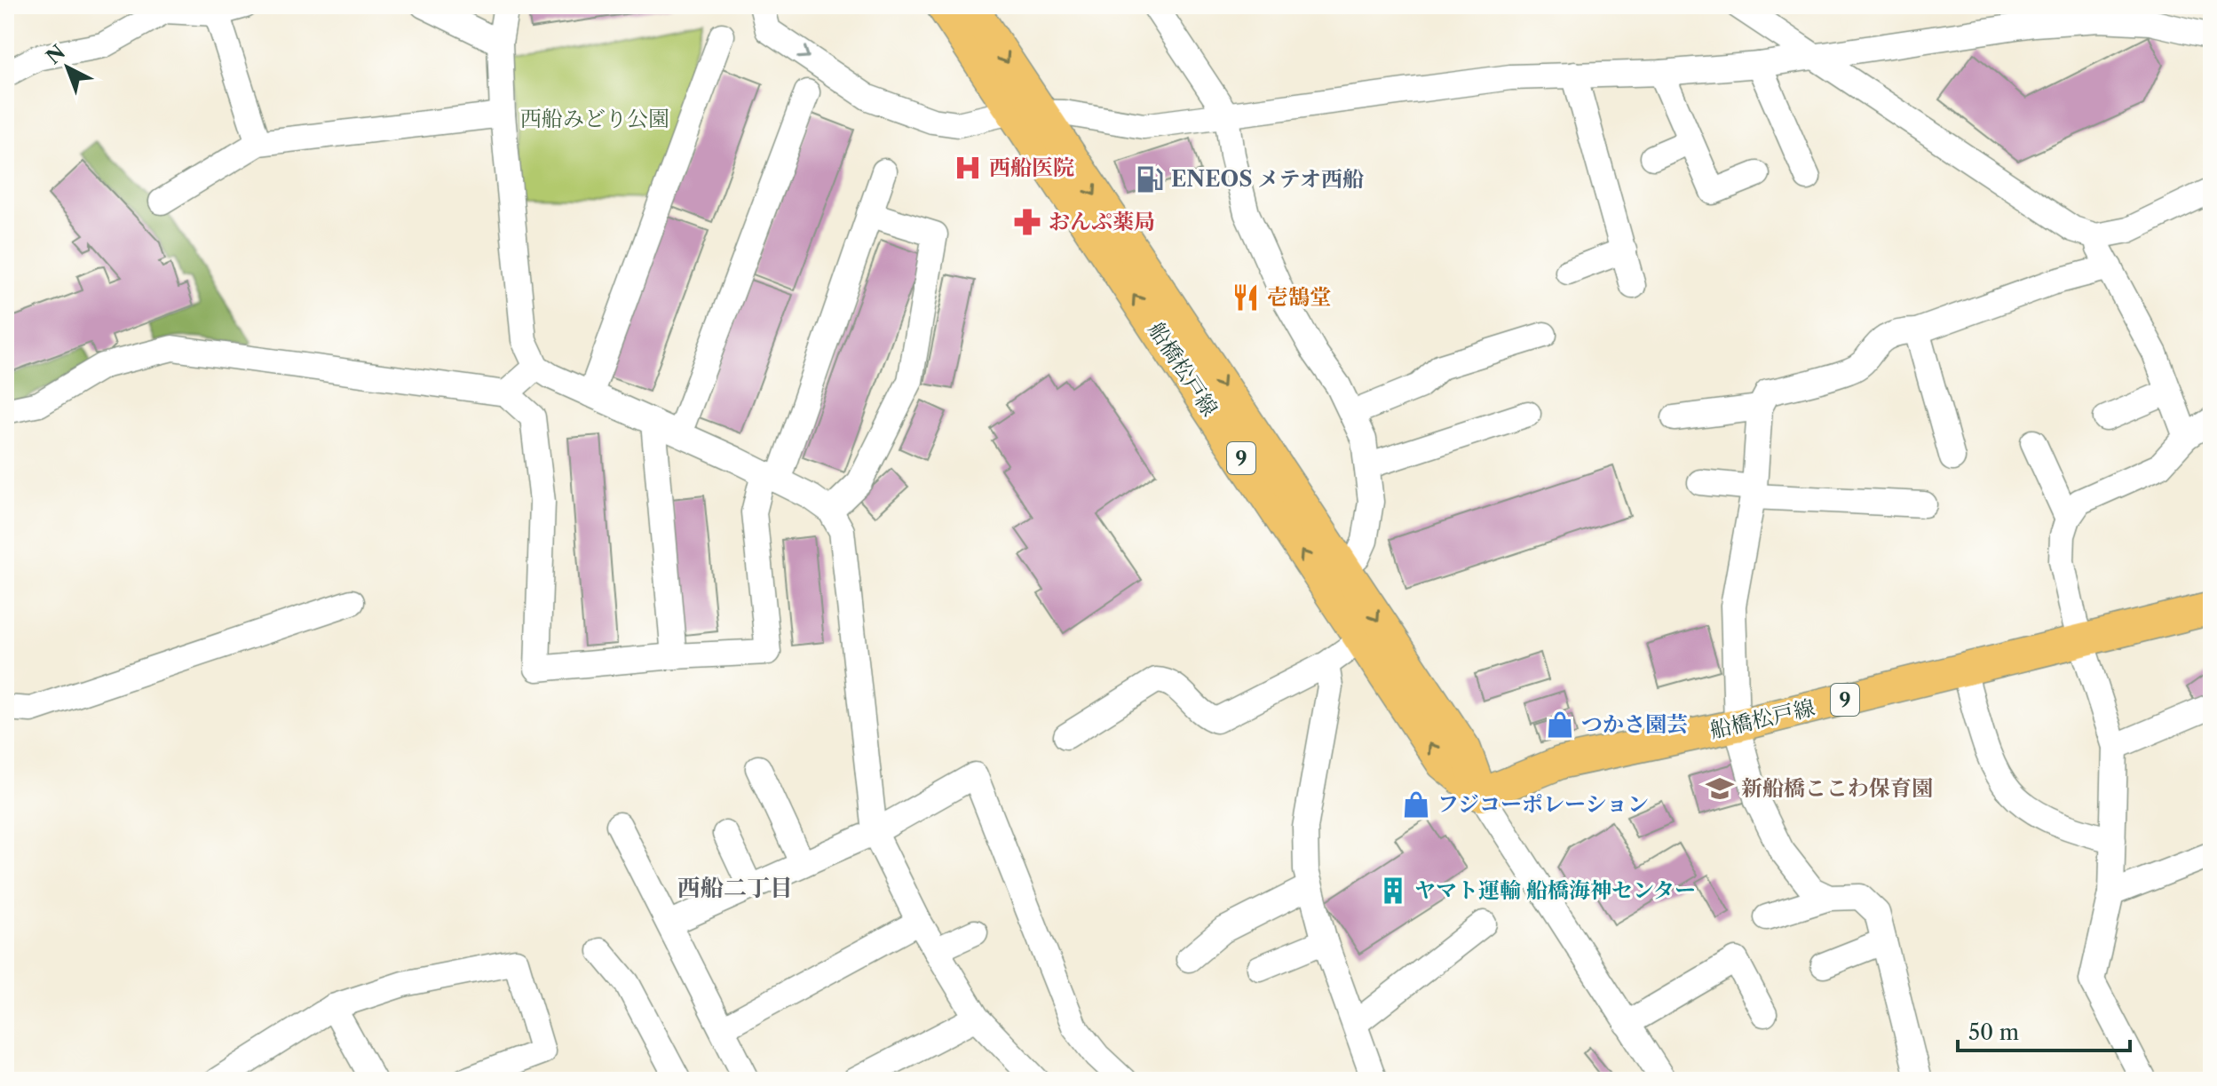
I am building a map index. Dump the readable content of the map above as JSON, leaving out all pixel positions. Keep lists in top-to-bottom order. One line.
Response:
{"streets":{"main road":["船橋松戸線","9"]},"districts":["西船二丁目"],"parks":["西船みどり公園"],"places":{"hospital":["西船医院"],"fuel station":["ENEOS メテオ西船"],"pharmacy":["おんぷ薬局"],"restaurant":["壱鵠堂"],"shop":["つかさ園芸","フジコーポレーション"],"school or university":["新船橋ここわ保育園"],"building":["ヤマト運輸 船橋海神センター"]},"scale_bar":"50 m","north":"top left"}
